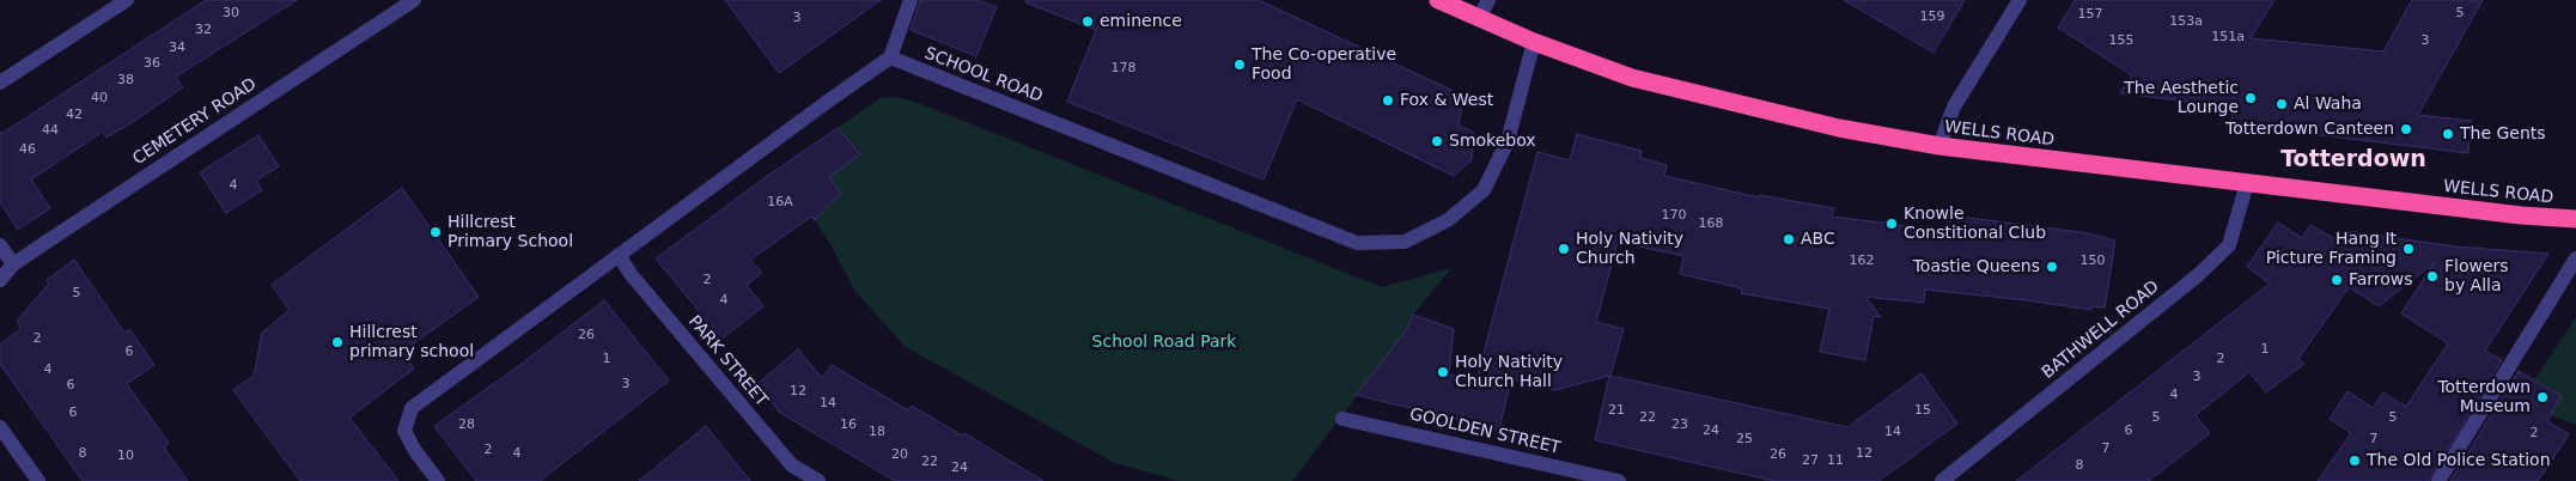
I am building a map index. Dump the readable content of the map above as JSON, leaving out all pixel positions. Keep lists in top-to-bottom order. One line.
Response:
{"streets":{"highway":["WELLS ROAD"],"street":["SCHOOL ROAD","CEMETERY ROAD","BATHWELL ROAD","PARK STREET","GOOLDEN STREET"]},"crossings":[["SCHOOL ROAD","WELLS ROAD"],["WELLS ROAD","BATHWELL ROAD"]],"districts":["Totterdown"],"parks":["School Road Park"],"places":["eminence","The Co-operative Food","The Aesthetic Lounge","Fox & West","Al Waha","Totterdown Canteen","The Gents","Smokebox","Knowle Constitional Club","Hillcrest Primary School","ABC","Holy Nativity Church","Hang It Picture Framing","Toastie Queens","Flowers by Alla","Farrows","Hillcrest primary school","Holy Nativity Church Hall","Totterdown Museum","The Old Police Station"],"house_numbers":["30","5","157","159","3","153a","32","151a","155","3","34","36","178","38","40","42","44","46","4","16A","170","168","162","150","2","5","4","26","2","1","6","1","2","4","3","3","6","12","4","14","21","15","6","22","5","5","28","16","23","24","6","18","14","2","25","7","7","2","8","4","12","20","26","10","27","11","22","8","24"]}
